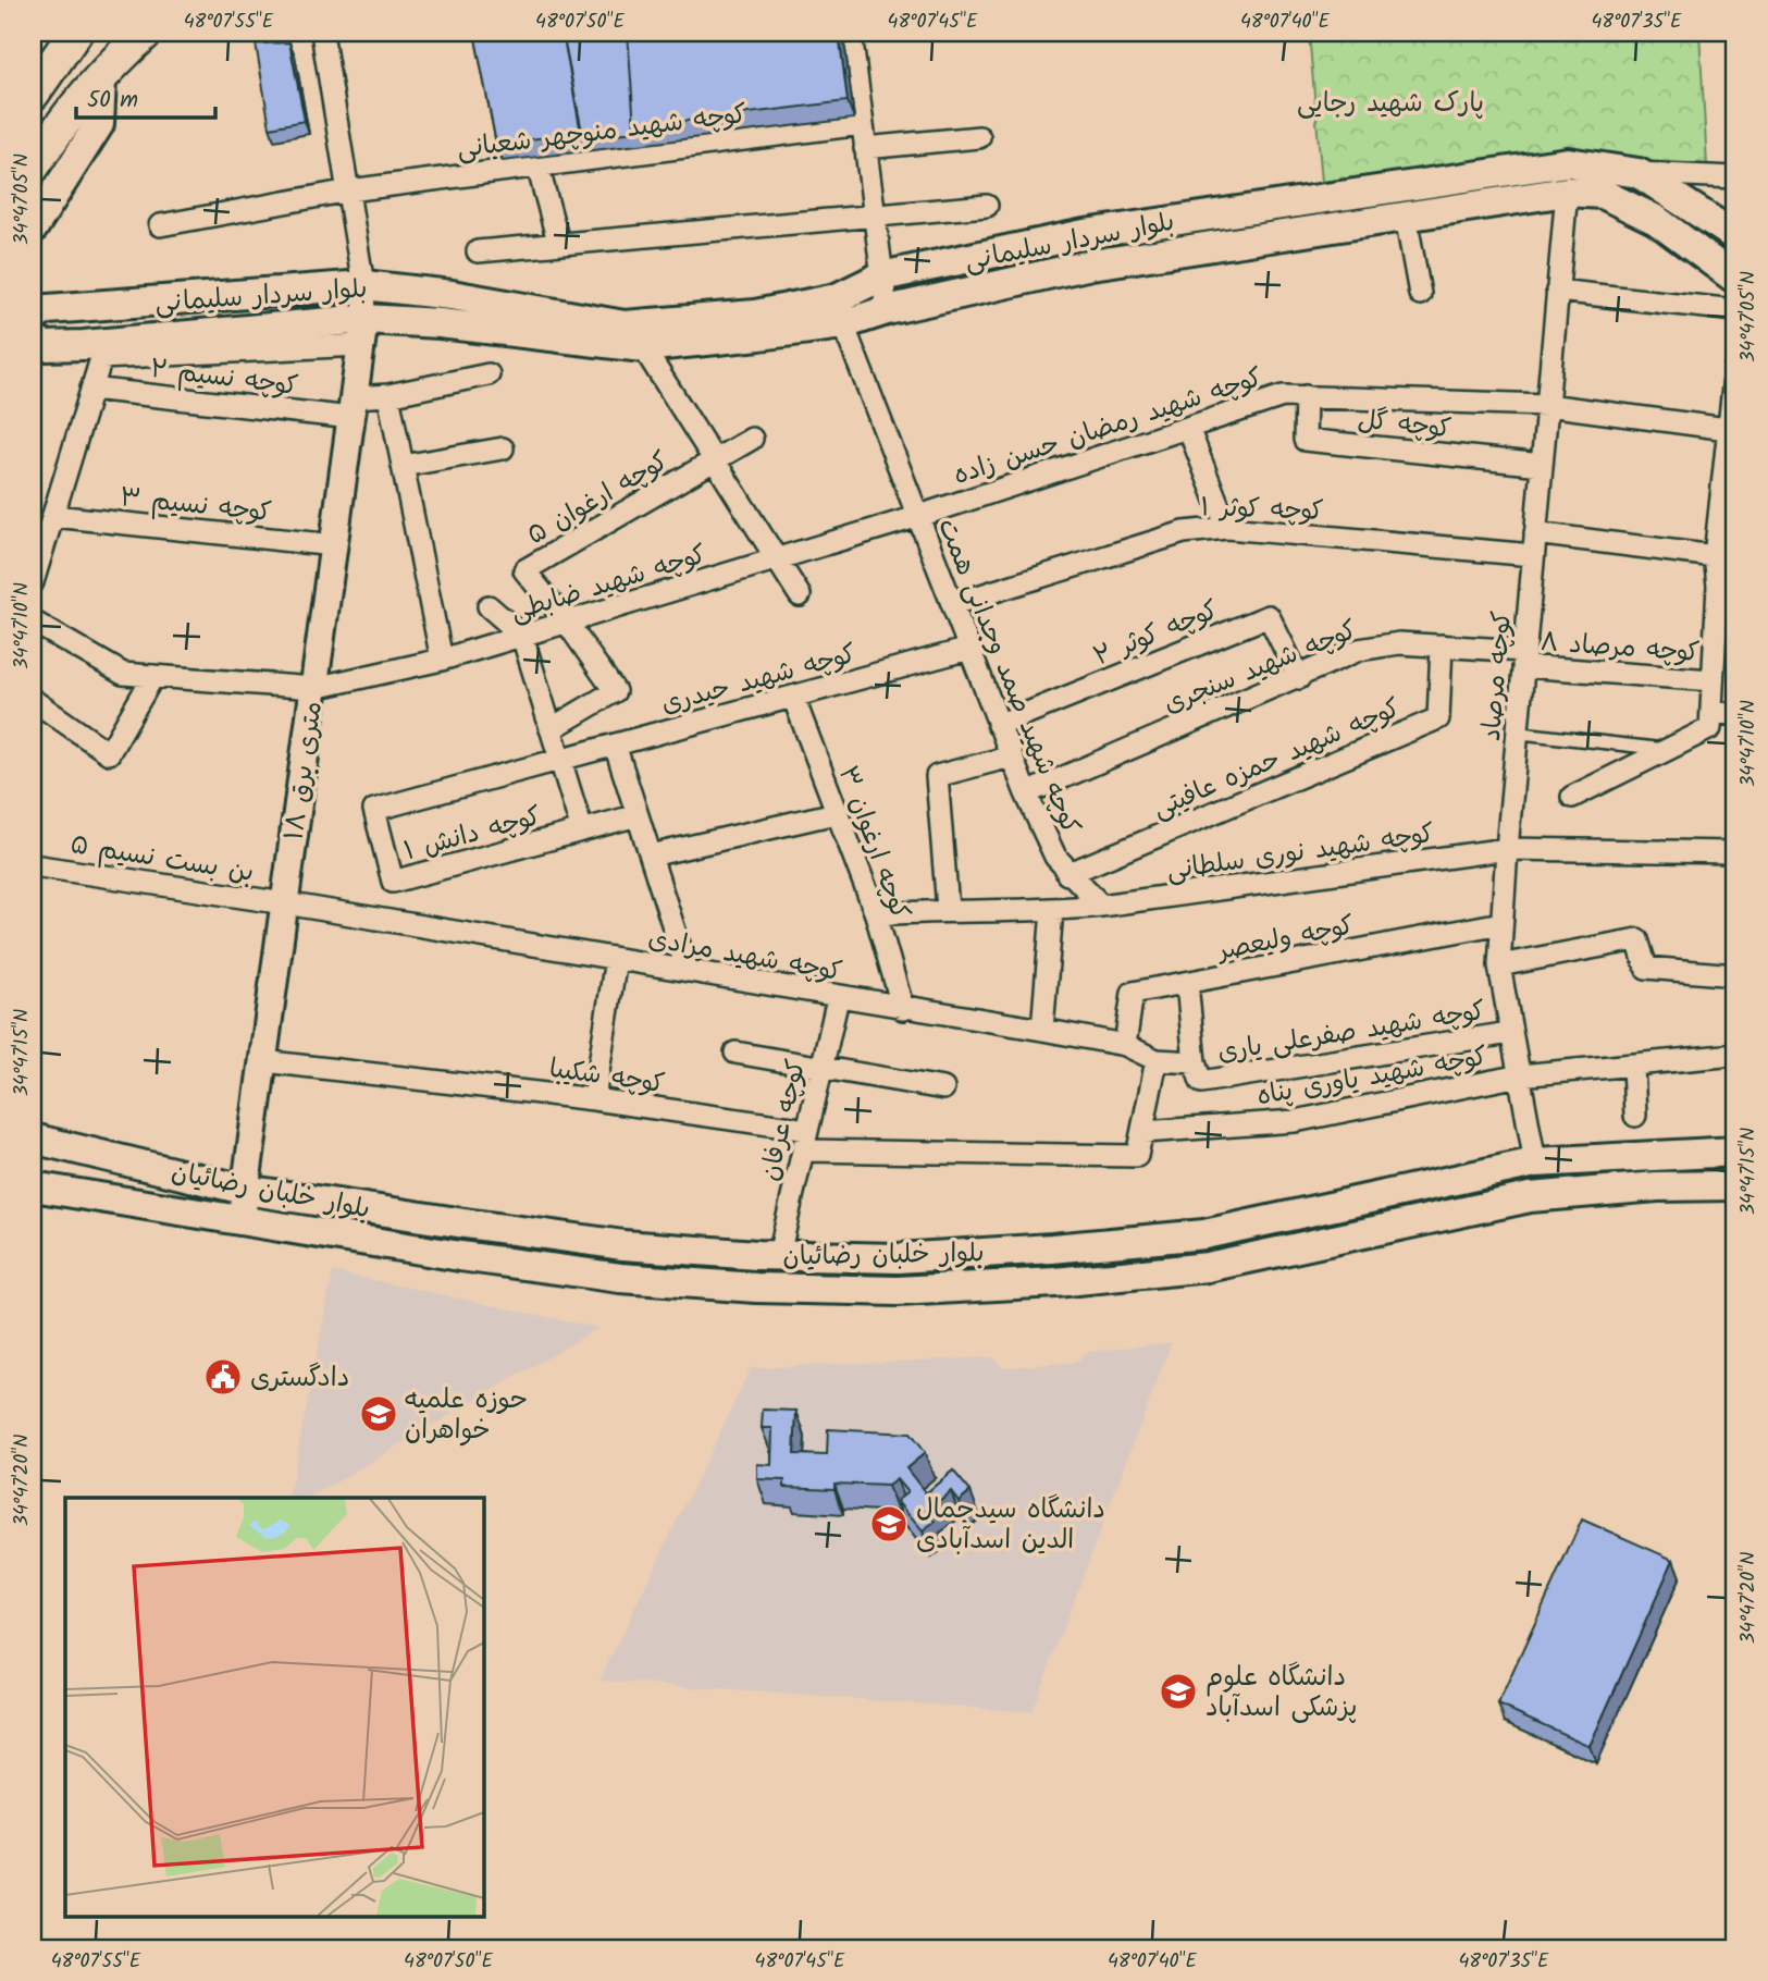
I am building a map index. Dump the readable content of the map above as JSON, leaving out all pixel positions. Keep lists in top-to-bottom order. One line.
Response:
{"streets":{"main road":["بلوار سردار سلیمانی","بلوار خلبان رضائیان"],"street":["کوچه شهید منوچهر شعبانی","کوچه نسیم ۲","کوچه گل","کوچه شهید رمضان حسن زاده","کوچه ارغوان ۵","کوچه نسیم ۳","کوچه کوثر ۱","کوچه شهید ضابطی","کوچه کوثر ۲","کوچه مرصاد ۸","کوچه شهید سنجری","کوچه شهید صمد وجدانی همت","کوچه مرصاد","کوچه شهید حیدری","کوچه شهید حمزه عافیتی","۱۸ متری برق","کوچه دانش ۱","کوچه ارغوان ۳","کوچه شهید نوری سلطانی","بن بست نسیم ۵","کوچه ولیعصر","کوچه شهید مرادی","کوچه شهید صفرعلی یاری","کوچه شکیبا","کوچه شهید یاوری پناه","کوچه عرفان"]},"crossings":[["بلوار سردار سلیمانی","کوچه شهید صمد وجدانی همت"],["بلوار سردار سلیمانی","کوچه مرصاد"],["بلوار سردار سلیمانی","۱۸ متری برق"],["کوچه نسیم ۲","۱۸ متری برق"],["کوچه گل","کوچه شهید رمضان حسن زاده"],["کوچه گل","کوچه مرصاد"],["کوچه شهید رمضان حسن زاده","کوچه شهید ضابطی"],["کوچه شهید رمضان حسن زاده","کوچه شهید صمد وجدانی همت"],["کوچه شهید رمضان حسن زاده","کوچه مرصاد"],["کوچه ارغوان ۵","کوچه شهید ضابطی"],["کوچه نسیم ۳","۱۸ متری برق"],["کوچه کوثر ۱","کوچه شهید صمد وجدانی همت"],["کوچه کوثر ۱","کوچه مرصاد"],["کوچه شهید ضابطی","کوچه شهید صمد وجدانی همت"],["کوچه شهید ضابطی","۱۸ متری برق"],["کوچه کوثر ۲","کوچه شهید سنجری"],["کوچه کوثر ۲","کوچه شهید صمد وجدانی همت"],["کوچه مرصاد ۸","کوچه شهید سنجری"],["کوچه مرصاد ۸","کوچه مرصاد"],["کوچه شهید سنجری","کوچه شهید صمد وجدانی همت"],["کوچه شهید سنجری","کوچه مرصاد"],["کوچه شهید سنجری","کوچه شهید حمزه عافیتی"],["کوچه شهید صمد وجدانی همت","کوچه شهید حیدری"],["کوچه شهید صمد وجدانی همت","کوچه شهید حمزه عافیتی"],["کوچه شهید صمد وجدانی همت","کوچه شهید نوری سلطانی"],["کوچه مرصاد","کوچه شهید نوری سلطانی"],["کوچه مرصاد","کوچه ولیعصر"],["کوچه مرصاد","کوچه شهید صفرعلی یاری"],["کوچه مرصاد","کوچه شهید یاوری پناه"],["کوچه مرصاد","بلوار خلبان رضائیان"],["کوچه شهید حیدری","کوچه دانش ۱"],["کوچه شهید حیدری","کوچه ارغوان ۳"],["۱۸ متری برق","بن بست نسیم ۵"],["۱۸ متری برق","کوچه شهید مرادی"],["۱۸ متری برق","کوچه شکیبا"],["۱۸ متری برق","بلوار خلبان رضائیان"],["کوچه ارغوان ۳","کوچه شهید نوری سلطانی"],["کوچه ارغوان ۳","کوچه شهید مرادی"],["بن بست نسیم ۵","کوچه شهید مرادی"],["کوچه ولیعصر","کوچه شهید مرادی"],["کوچه شهید مرادی","کوچه شهید صفرعلی یاری"],["کوچه شهید مرادی","کوچه عرفان"],["کوچه شکیبا","کوچه شهید یاوری پناه"],["کوچه شکیبا","کوچه عرفان"],["کوچه عرفان","بلوار خلبان رضائیان"]],"parks":["پارک شهید رجایی"],"places":{"public building":["دادگستری"],"school or university":["حوزه علمیه خواهران","دانشگاه سیدجمال الدین اسدآبادی","دانشگاه علوم پزشکی اسدآباد"]},"scale_bar":"50 m","coordinates":["48°07'55\"E","48°07'50\"E","48°07'45\"E","48°07'40\"E","48°07'35\"E","34°47'05\"N","34°47'10\"N","34°47'15\"N","34°47'20\"N"]}
